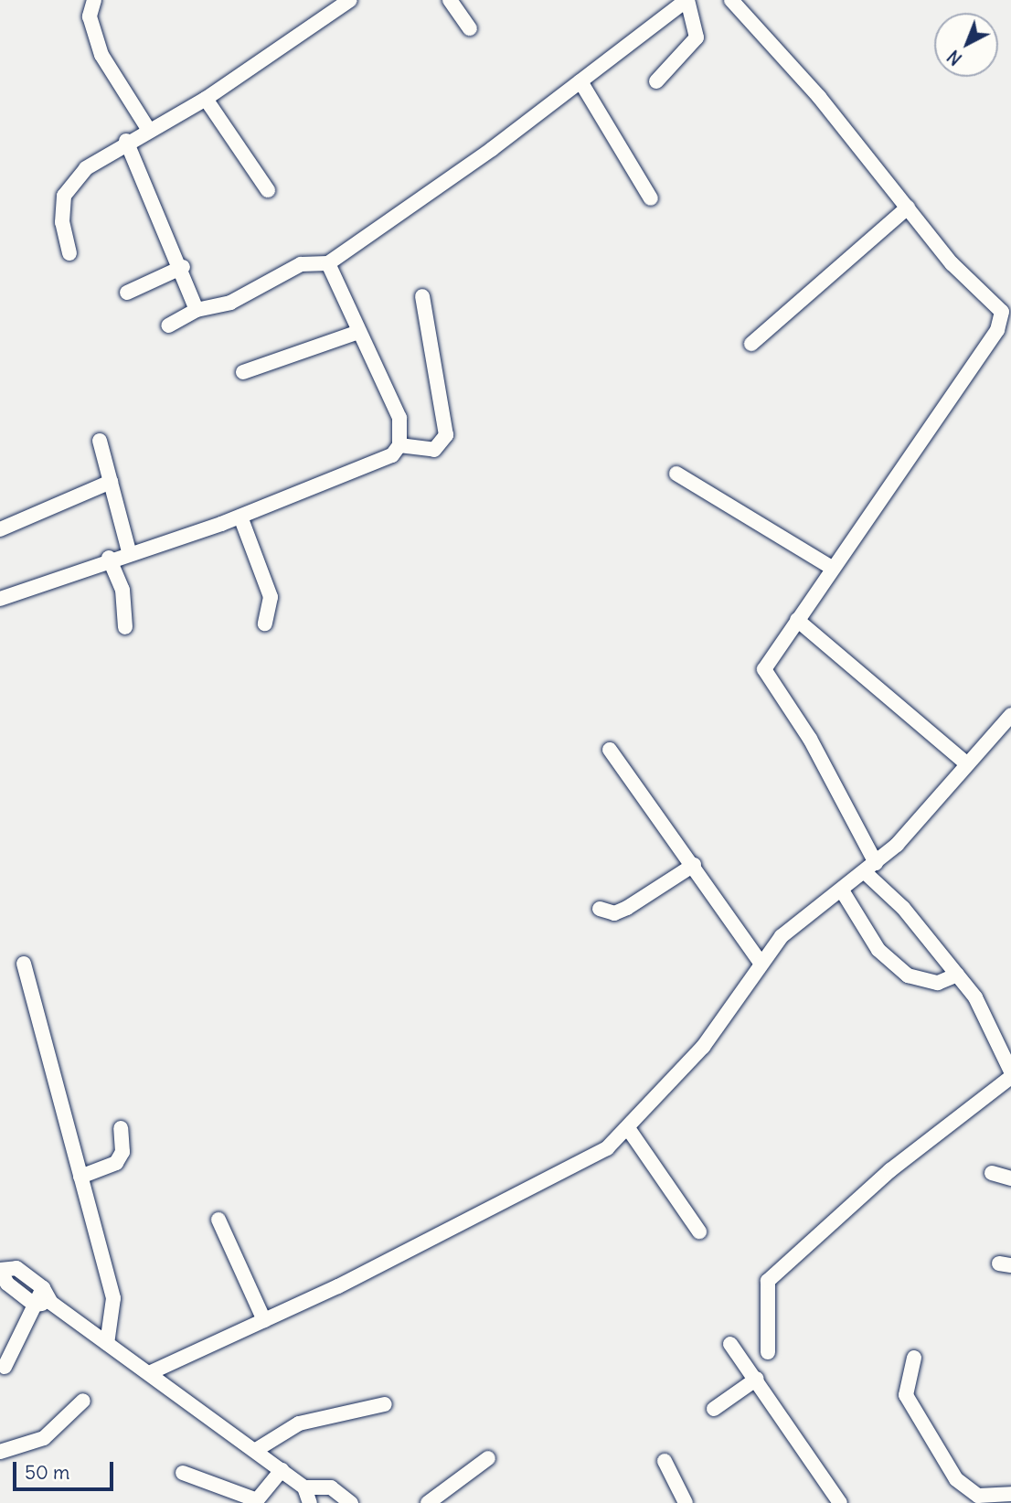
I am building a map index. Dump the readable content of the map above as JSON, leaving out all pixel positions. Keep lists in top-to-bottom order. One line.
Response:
{"scale_bar":"50 m","north":"bottom left"}
